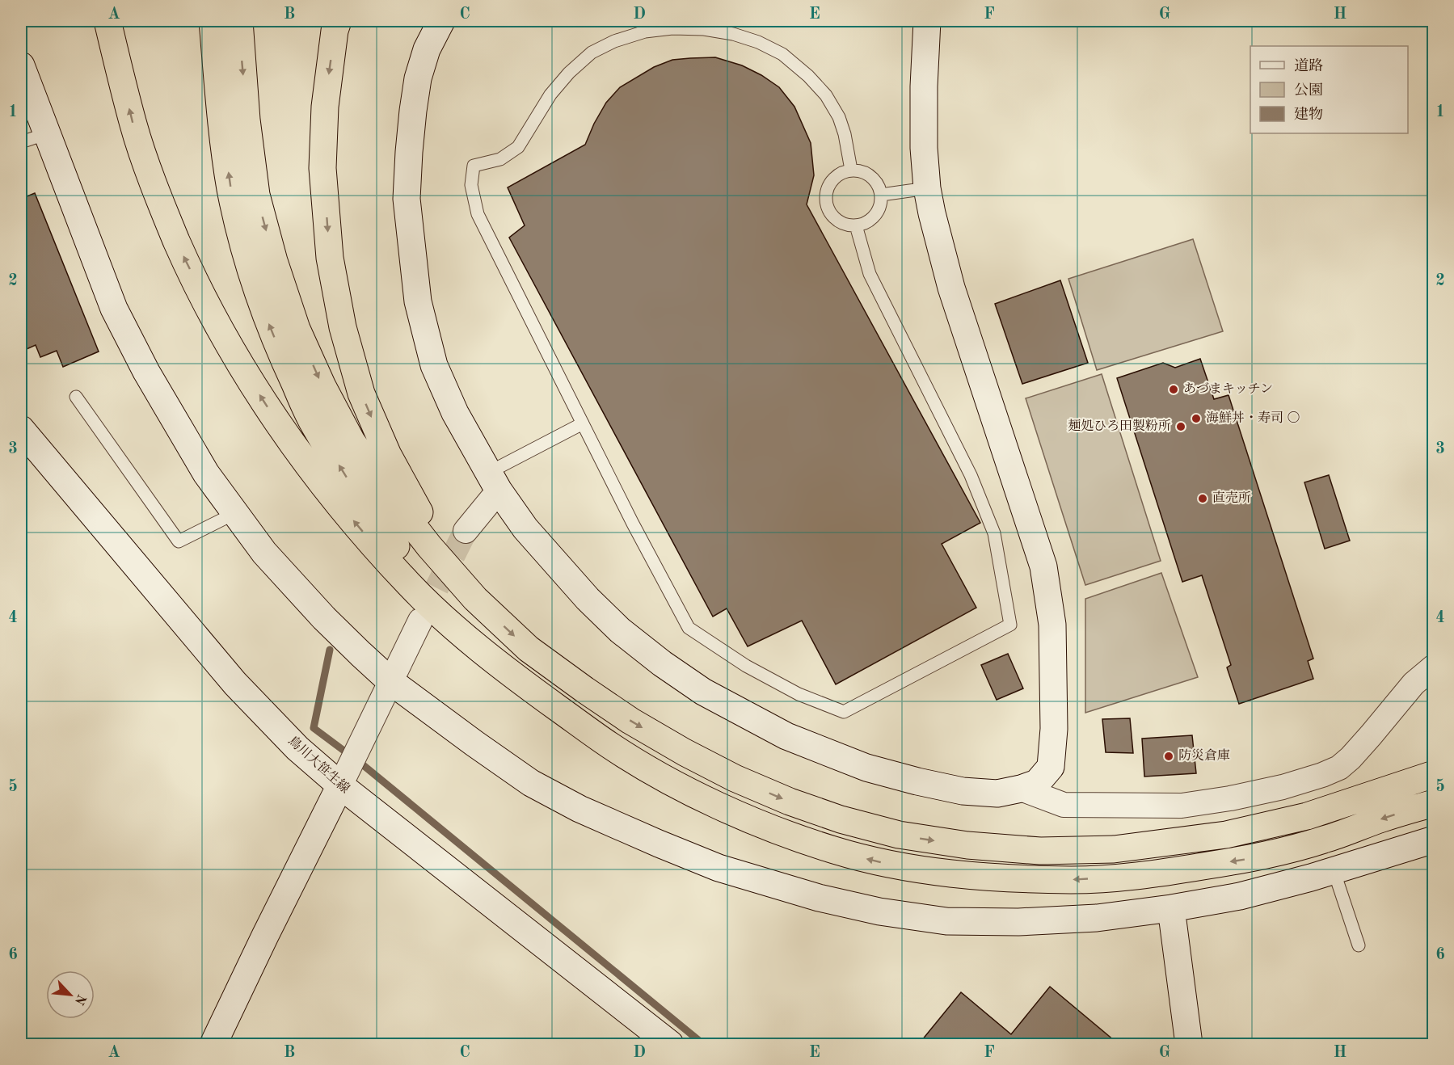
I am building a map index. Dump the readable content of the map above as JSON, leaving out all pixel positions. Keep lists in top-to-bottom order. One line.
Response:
{"streets":{"street":["鳥川大笹生線"]},"places":["あづまキッチン","海鮮丼・寿司 ○","麺処ひろ田製粉所","直売所","防災倉庫"],"legend":["道路","公園","建物"],"north":"bottom right","grid":{"columns":["A","B","C","D","E","F","G","H"],"rows":["1","2","3","4","5","6"]}}
